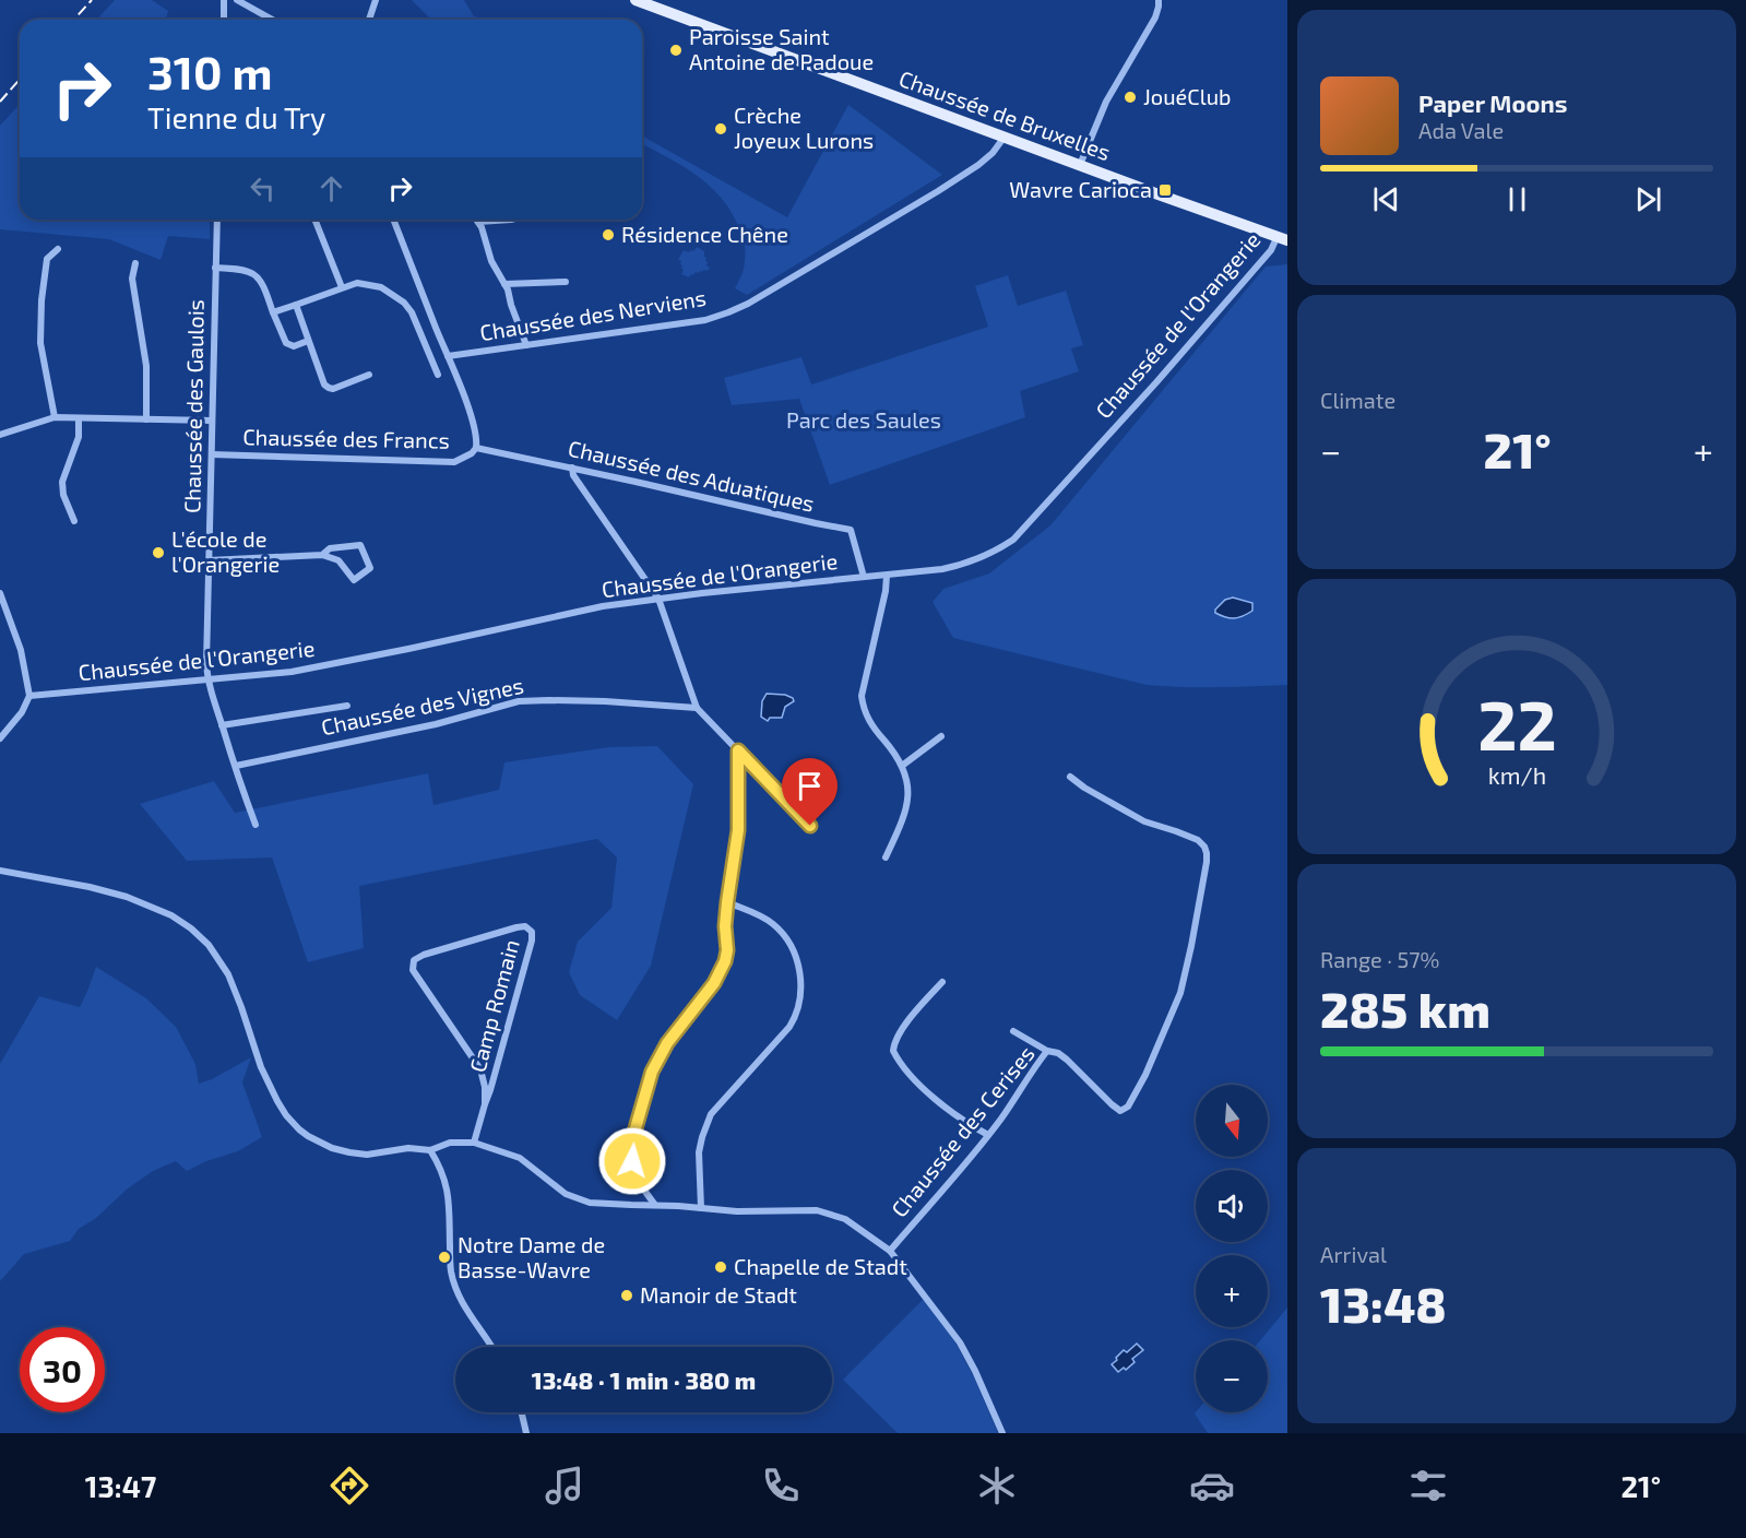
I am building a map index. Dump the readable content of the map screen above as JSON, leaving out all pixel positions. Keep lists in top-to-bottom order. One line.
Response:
{"streets":{"main road":["Chaussée de Bruxelles"],"street":["Chaussée des Nerviens","Chaussée de l'Orangerie","Chaussée des Gaulois","Chaussée des Francs","Chaussée des Aduatiques","Chaussée des Vignes","Camp Romain","Chaussée des Cerises"]},"crossings":[["Chaussée de Bruxelles","Chaussée des Nerviens"],["Chaussée de Bruxelles","Chaussée de l'Orangerie"],["Chaussée de l'Orangerie","Chaussée des Gaulois"],["Chaussée de l'Orangerie","Chaussée des Aduatiques"],["Chaussée des Gaulois","Chaussée des Francs"],["Chaussée des Gaulois","Chaussée des Vignes"],["Chaussée des Francs","Chaussée des Aduatiques"]],"parks":["Parc des Saules"],"places":{"other":["Paroisse Saint Antoine de Padoue","JouéClub","Crèche Joyeux Lurons","Résidence Chêne","L'école de l'Orangerie","Notre Dame de Basse-Wavre","Chapelle de Stadt","Manoir de Stadt"],"transit":["Wavre Carioca"]},"north":"bottom","page":{"turn":["310 m","Tienne du Try"],"song":["Paper Moons","Ada Vale"],"tile":["Climate",["Range · 57%","285 km"],["Arrival","13:48"]],"heat":["−","21°","+"],"map_buttons":["+","−"],"limit":"30","trip":"13:48 · 1 min · 380 m","tabs":["13:47","21°"],"gauge":["22","km/h"]}}
